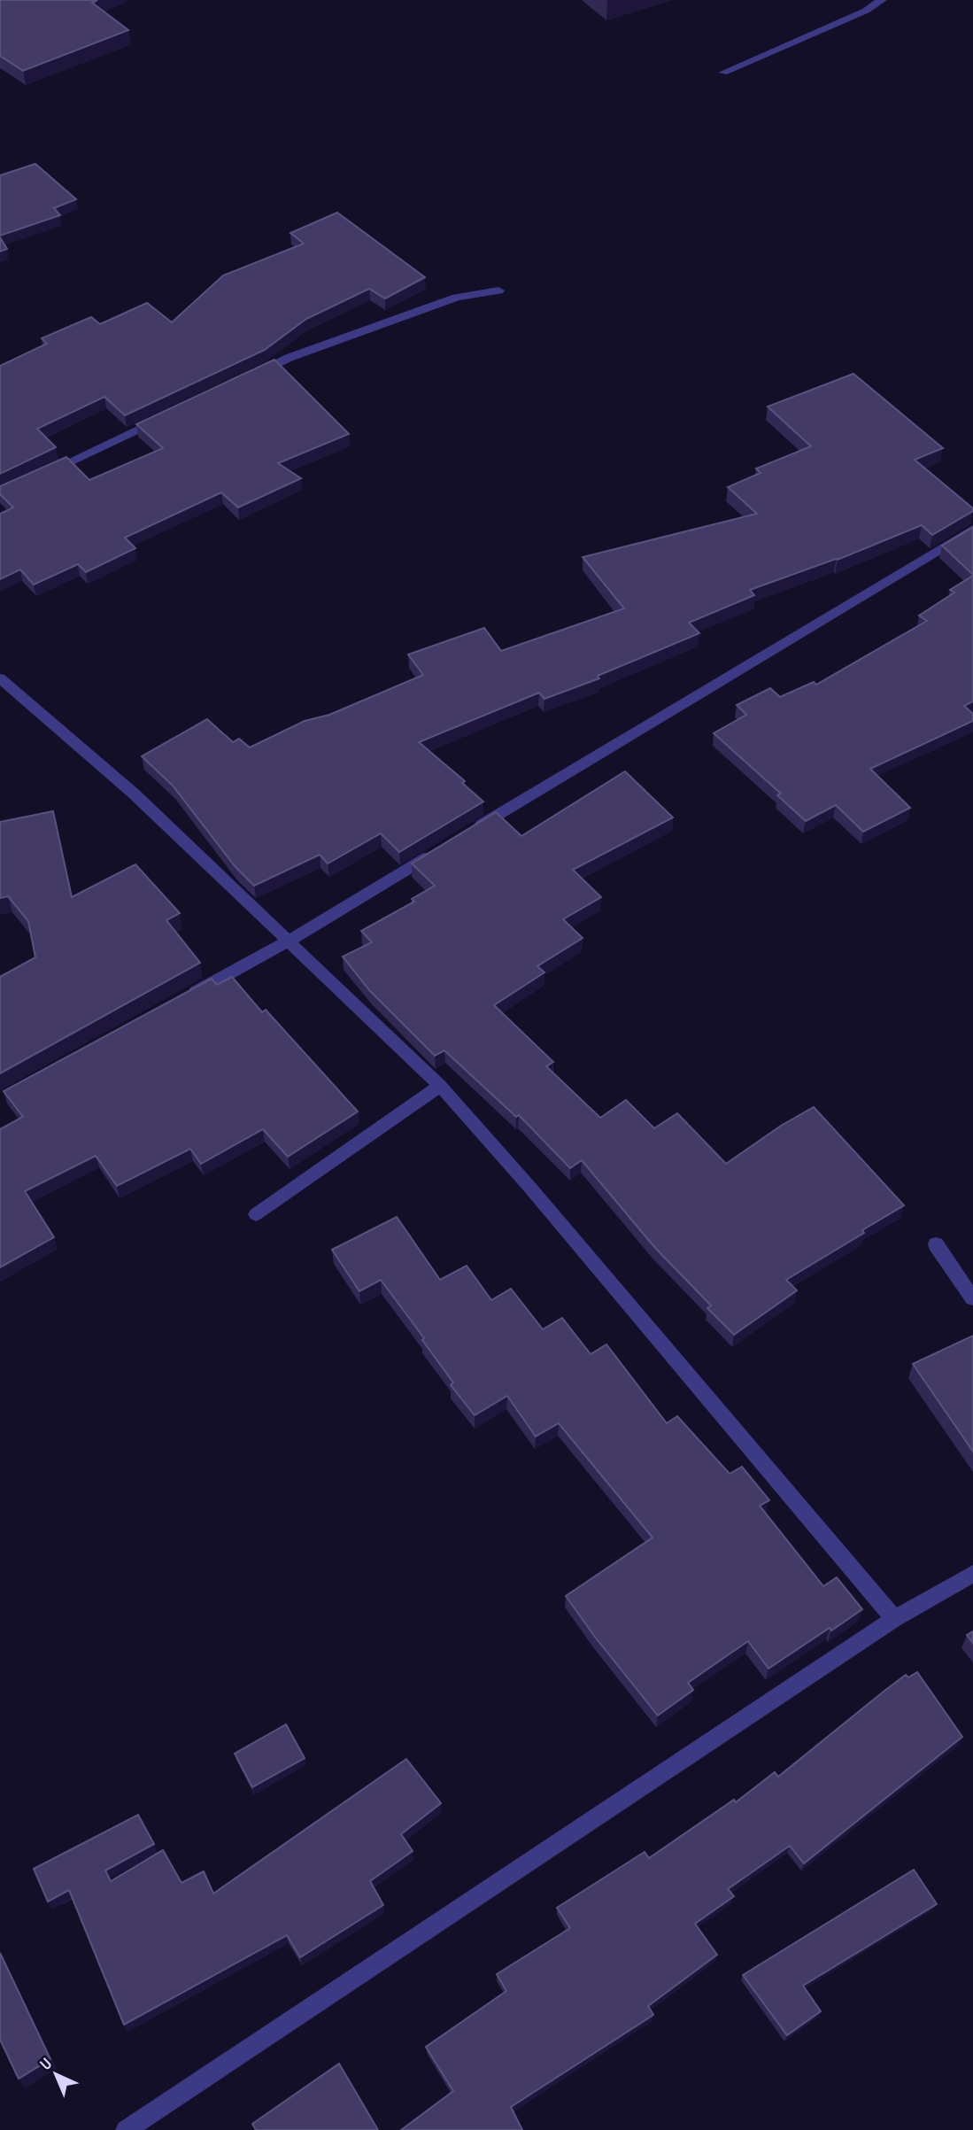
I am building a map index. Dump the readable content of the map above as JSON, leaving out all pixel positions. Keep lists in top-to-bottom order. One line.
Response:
{"north":"top left"}
